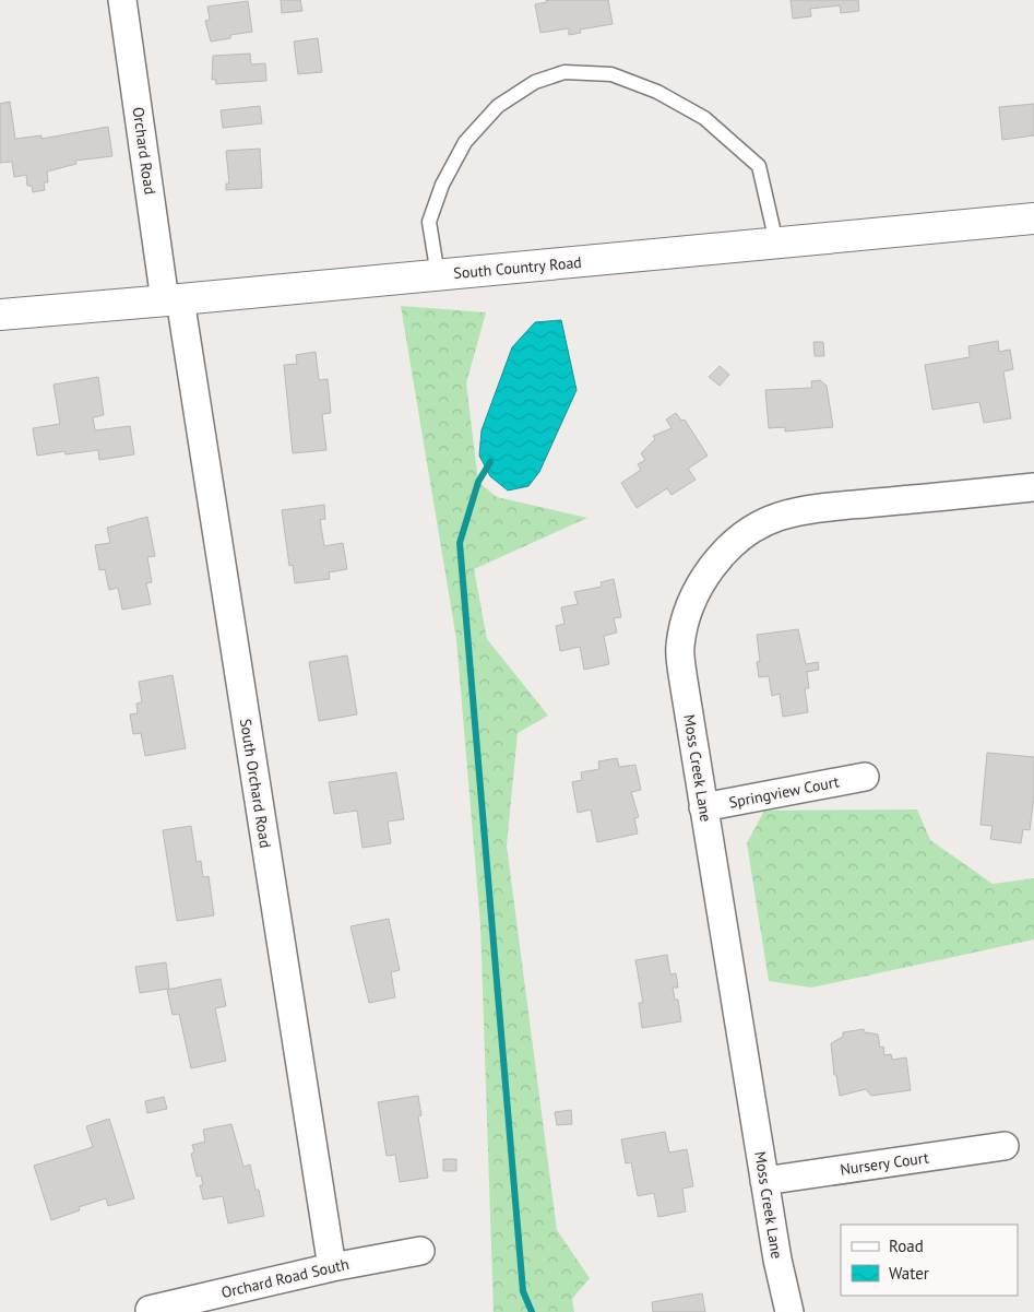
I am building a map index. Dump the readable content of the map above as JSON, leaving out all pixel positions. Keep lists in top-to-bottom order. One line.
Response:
{"streets":{"main road":["South Country Road"],"street":["Orchard Road","Moss Creek Lane","South Orchard Road","Springview Court","Nursery Court","Orchard Road South"]},"crossings":[["Orchard Road","South Country Road"],["Orchard Road","South Orchard Road"],["South Country Road","South Orchard Road"],["Moss Creek Lane","Springview Court"],["Moss Creek Lane","Nursery Court"],["South Orchard Road","Orchard Road South"]],"legend":["Road","Water"]}
